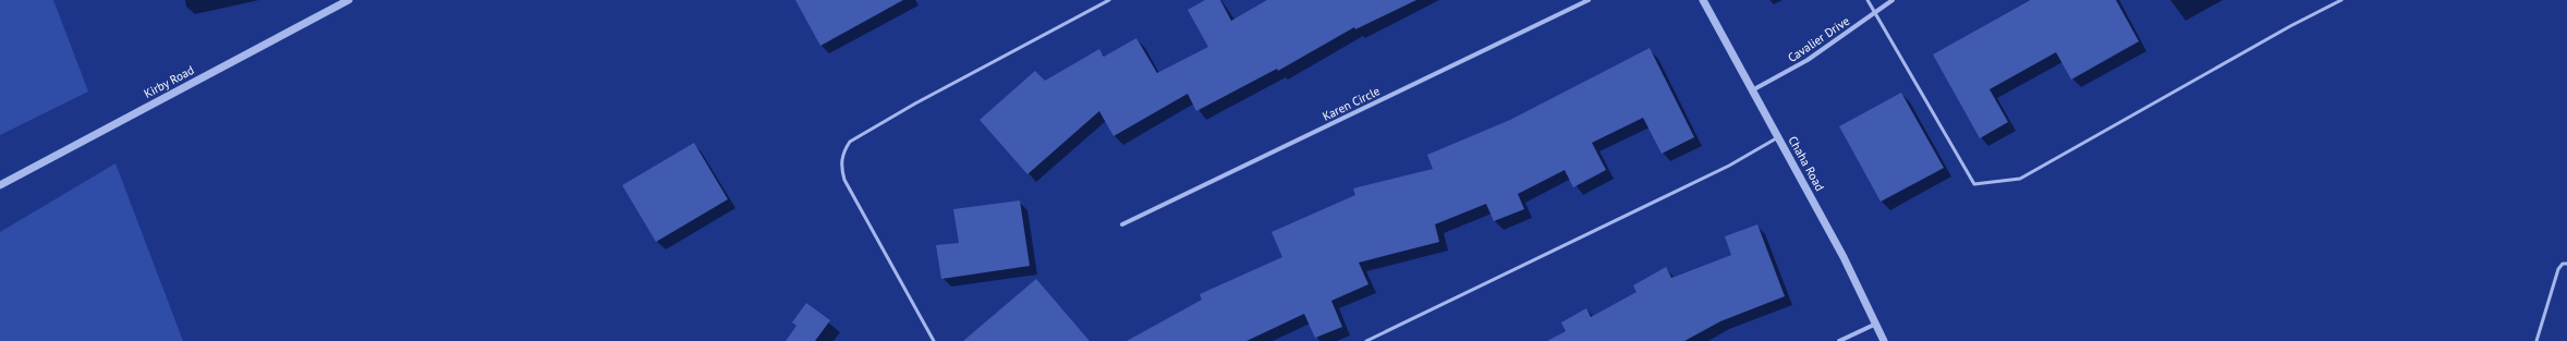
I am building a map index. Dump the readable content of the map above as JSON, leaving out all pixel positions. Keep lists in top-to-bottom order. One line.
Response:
{"streets":{"street":["Cavalier Drive","Kirby Road","Karen Circle","Chaha Road"]},"crossings":[["Cavalier Drive","Chaha Road"]]}
